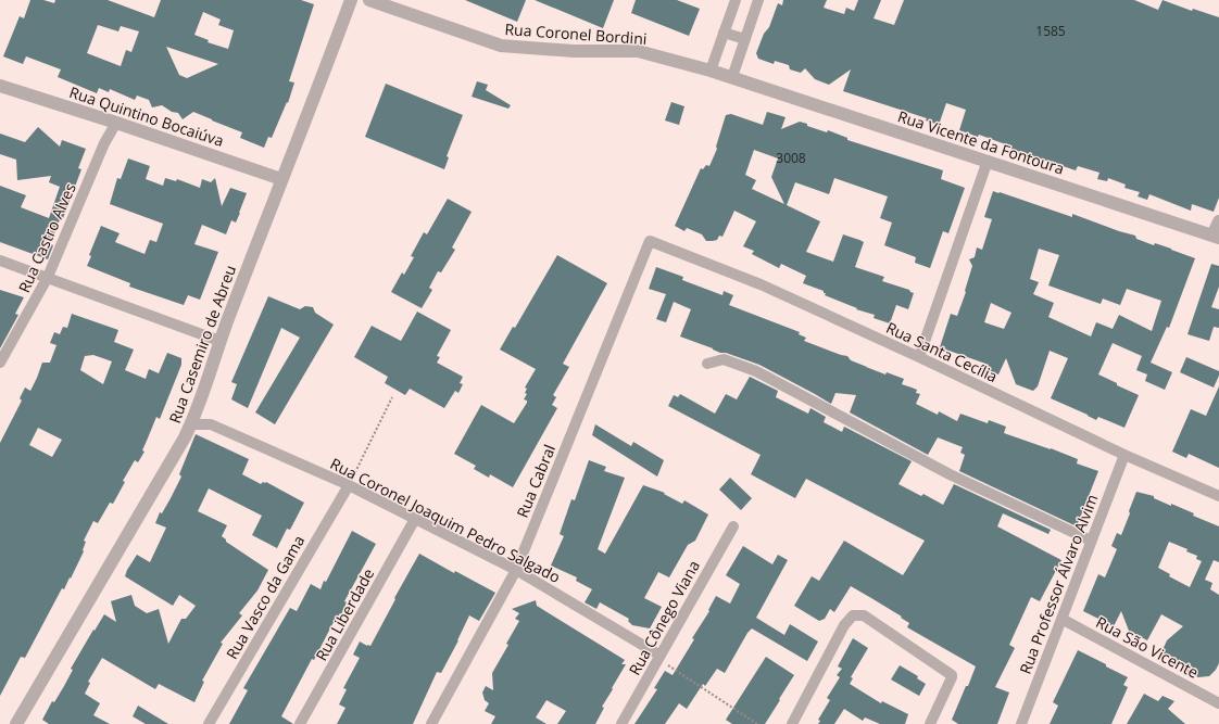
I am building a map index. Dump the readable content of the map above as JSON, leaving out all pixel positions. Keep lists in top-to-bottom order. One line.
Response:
{"streets":{"street":["Rua Coronel Bordini","Rua Quintino Bocaiúva","Rua Vicente da Fontoura","Rua Castro Alves","Rua Casemiro de Abreu","Rua Santa Cecília","Rua Cabral","Rua Coronel Joaquim Pedro Salgado","Rua Professor Álvaro Alvim","Rua Vasco da Gama","Rua Liberdade","Rua Cônego Viana","Rua São Vicente"]},"crossings":[["Rua Coronel Bordini","Rua Vicente da Fontoura"],["Rua Quintino Bocaiúva","Rua Castro Alves"],["Rua Quintino Bocaiúva","Rua Casemiro de Abreu"],["Rua Casemiro de Abreu","Rua Coronel Joaquim Pedro Salgado"],["Rua Santa Cecília","Rua Cabral"],["Rua Santa Cecília","Rua Professor Álvaro Alvim"],["Rua Cabral","Rua Coronel Joaquim Pedro Salgado"],["Rua Coronel Joaquim Pedro Salgado","Rua Vasco da Gama"],["Rua Coronel Joaquim Pedro Salgado","Rua Liberdade"],["Rua Coronel Joaquim Pedro Salgado","Rua Cônego Viana"],["Rua Professor Álvaro Alvim","Rua São Vicente"]],"house_numbers":["1585","3008"]}
